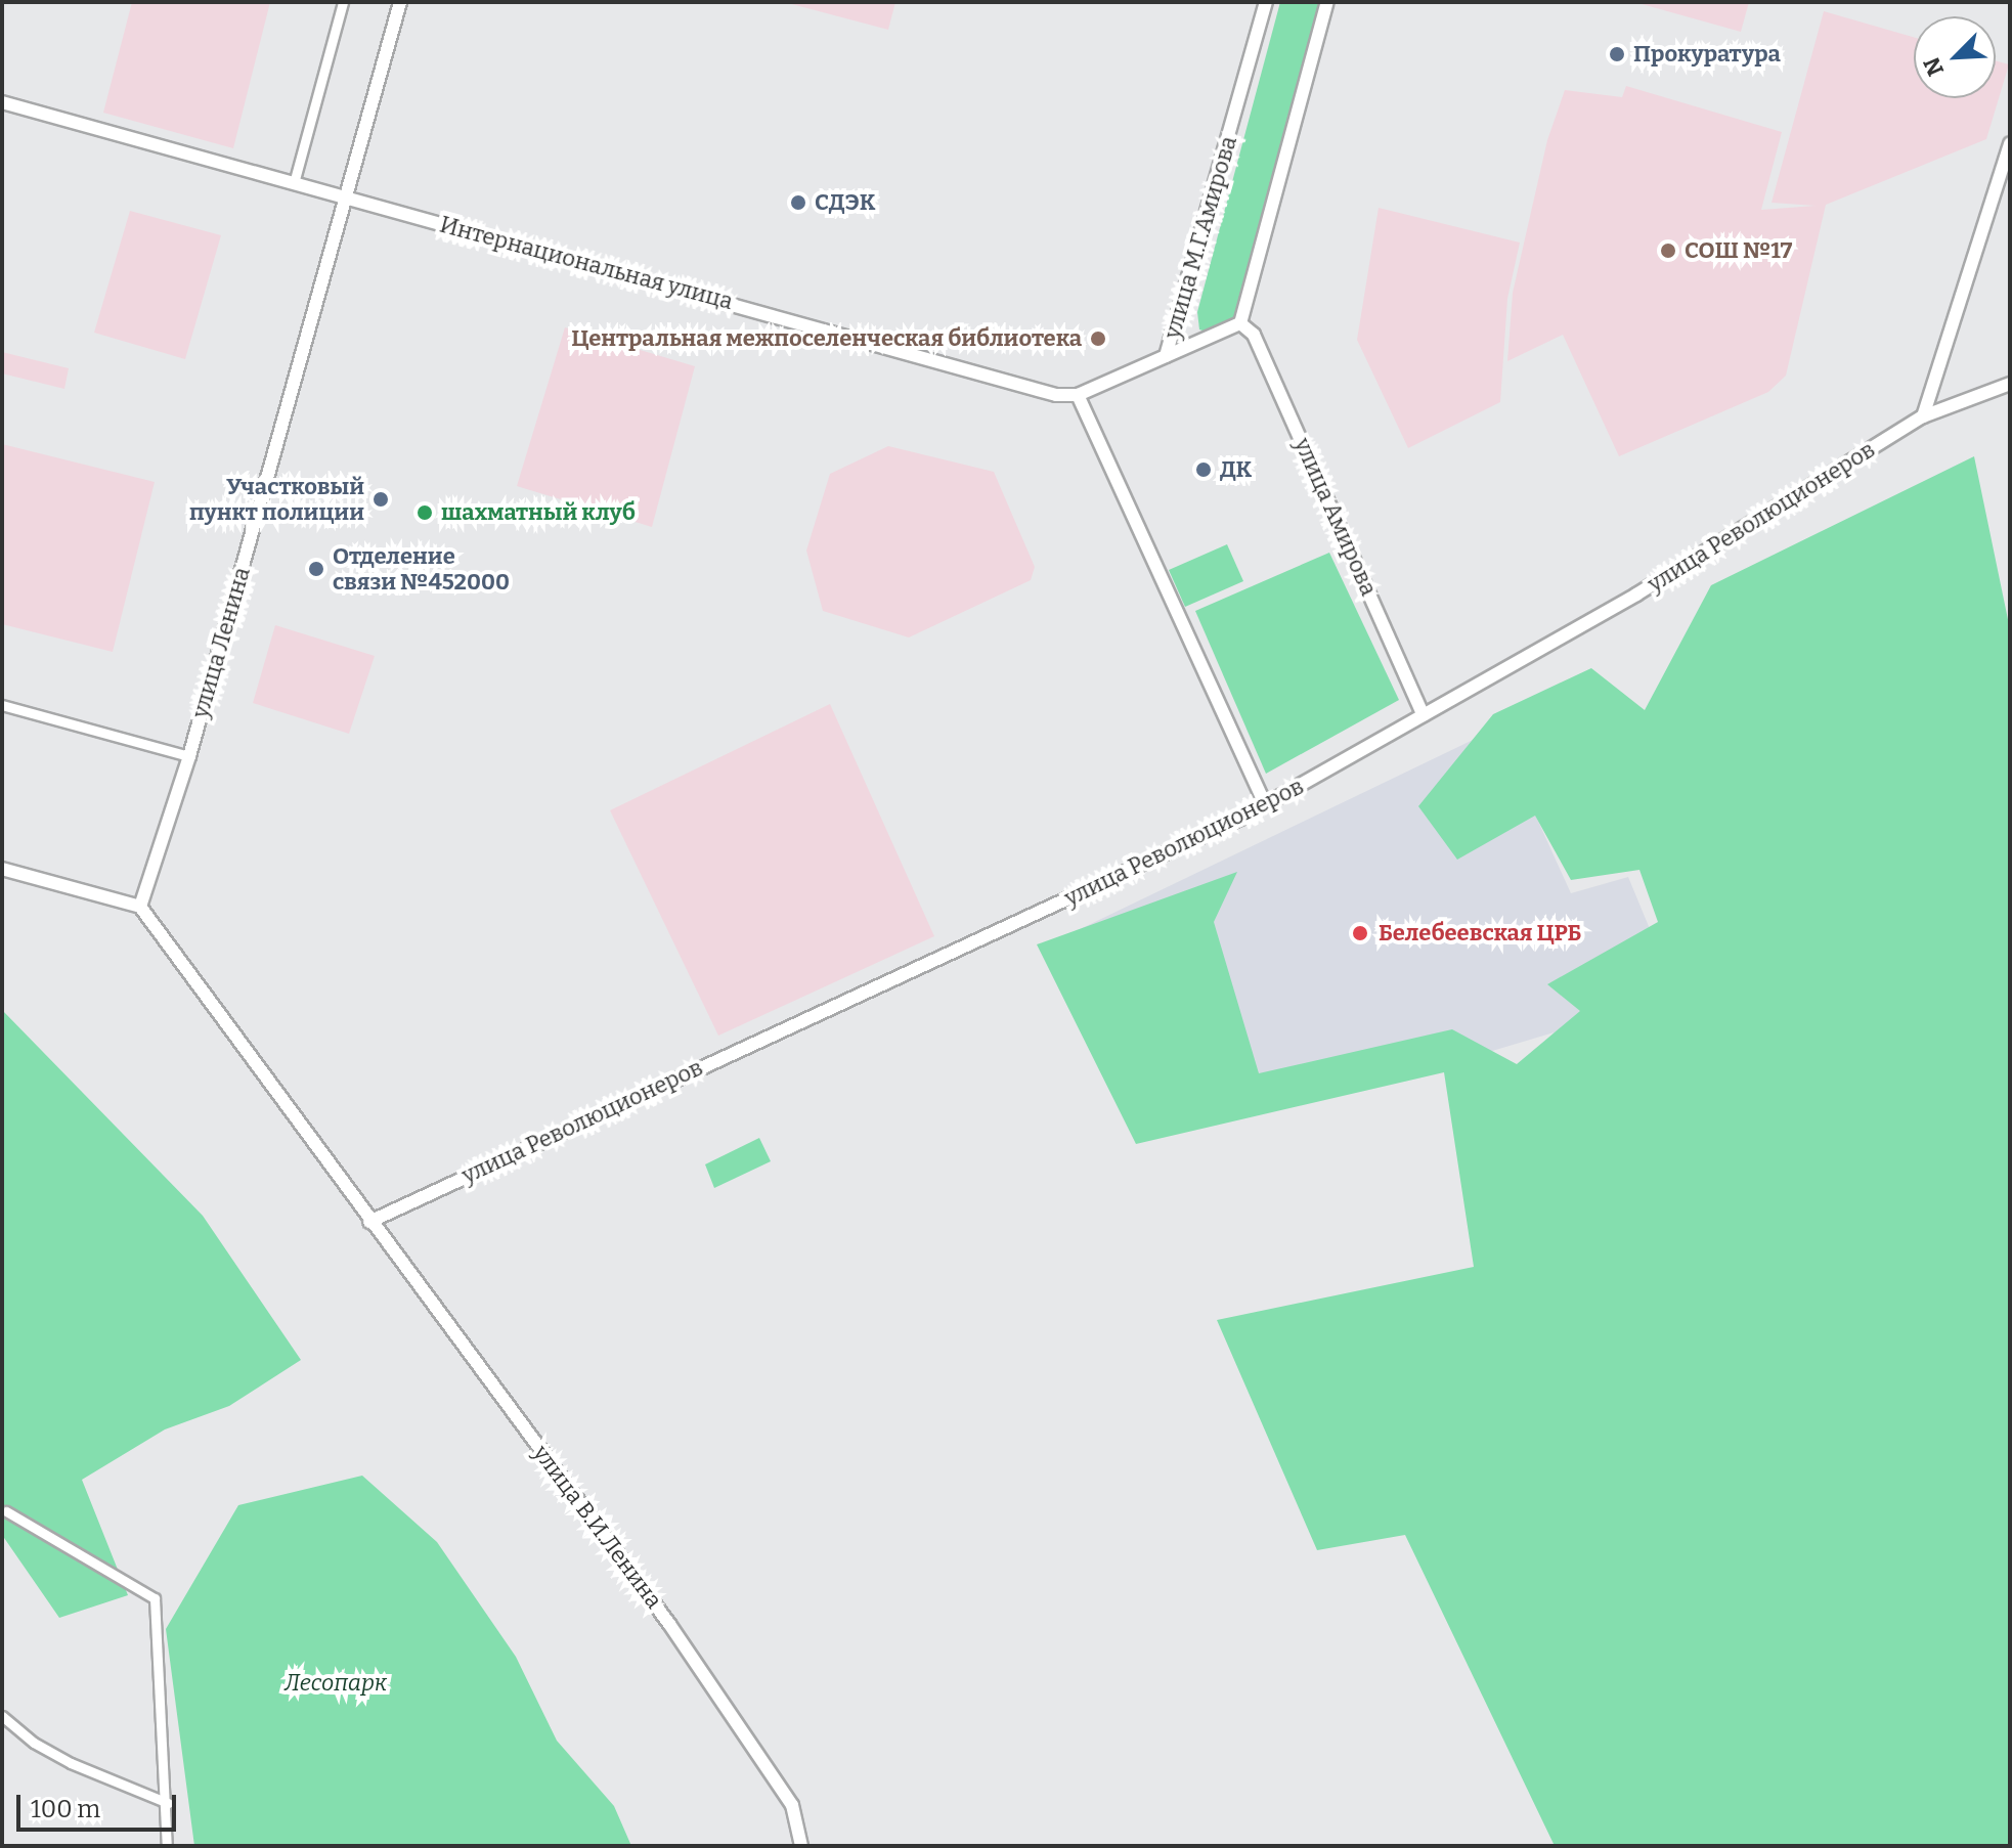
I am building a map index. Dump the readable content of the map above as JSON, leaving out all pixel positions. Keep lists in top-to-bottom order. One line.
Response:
{"streets":{"main road":["улица М.Г.Амирова","Интернациональная улица","улица Амирова","улица Революционеров","улица Ленина","улица В.И.Ленина"]},"crossings":[["улица М.Г.Амирова","улица Амирова"],["Интернациональная улица","улица Ленина"],["улица Амирова","улица Революционеров"],["улица Революционеров","улица В.И.Ленина"]],"parks":["Лесопарк"],"places":["Прокуратура","СДЭК","СОШ №17","Центральная межпоселенческая библиотека","ДК","Участковый пункт полиции","шахматный клуб","Отделение связи №452000","Белебеевская ЦРБ"],"scale_bar":"100 m","north":"bottom left"}
